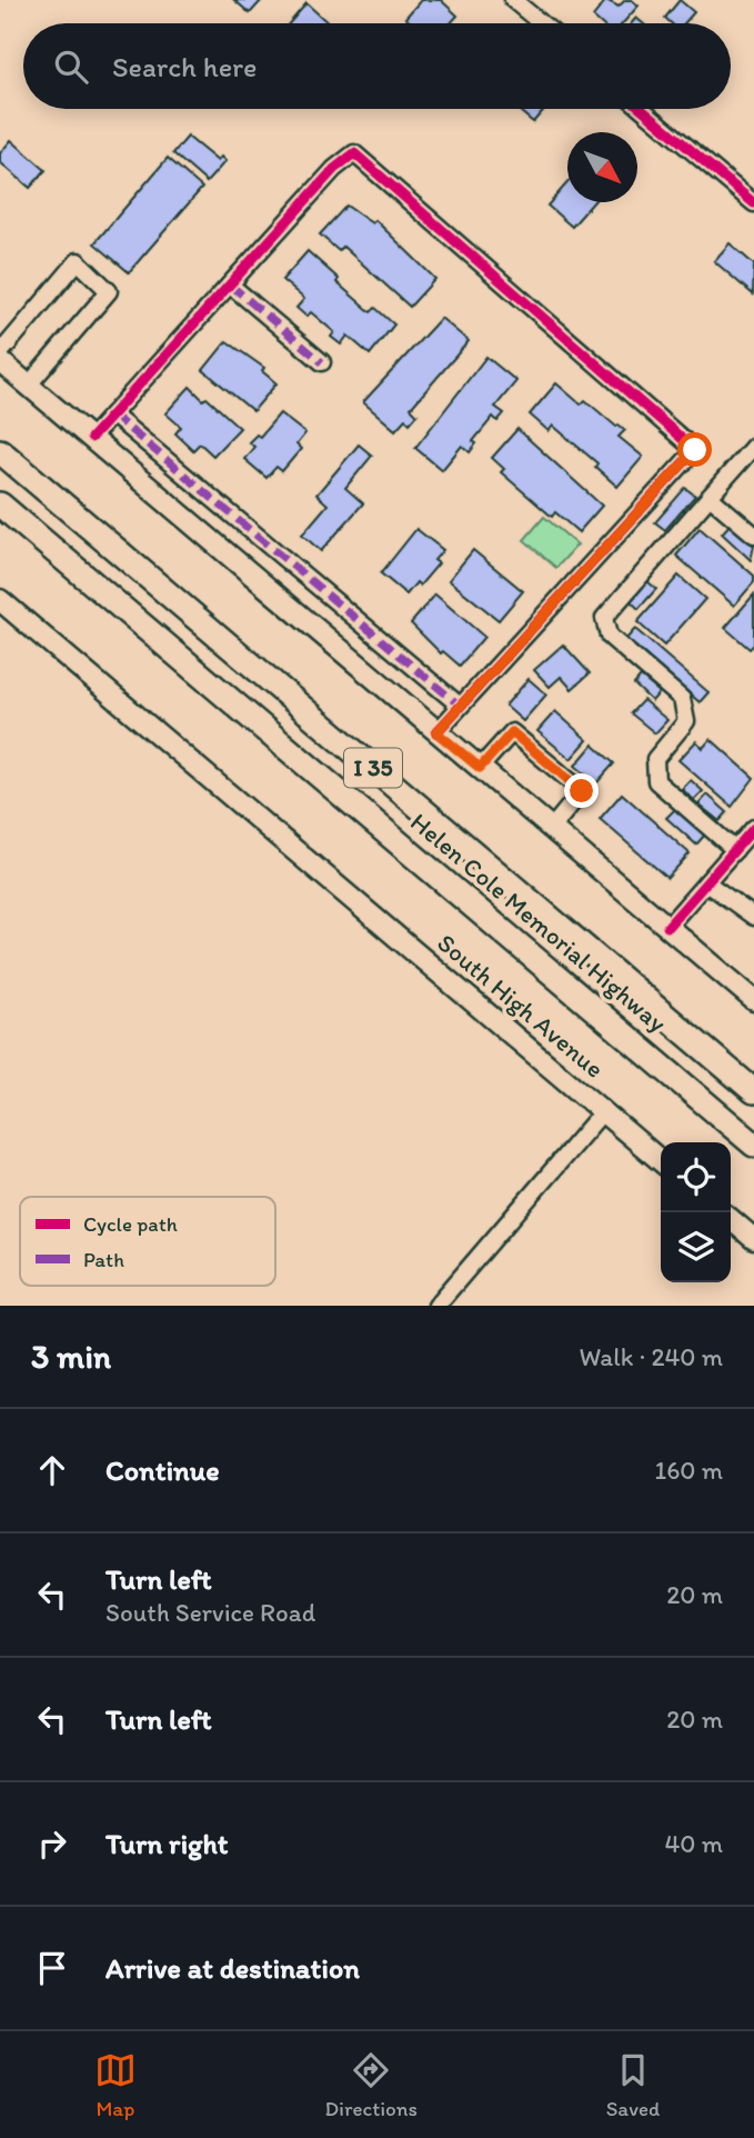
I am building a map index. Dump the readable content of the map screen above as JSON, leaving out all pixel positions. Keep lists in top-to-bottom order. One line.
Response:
{"streets":{"highway":["I 35","Helen Cole Memorial Highway"],"main road":["South High Avenue"]},"legend":["Cycle path","Path"],"north":"bottom right","page":{"search":"Search here","heading":["3 min","Walk · 240 m"],"list":[["Continue","160 m"],["Turn left","South Service Road","20 m"],["Turn left","20 m"],["Turn right","40 m"],"Arrive at destination"],"nav":["Map","Directions","Saved"]}}
